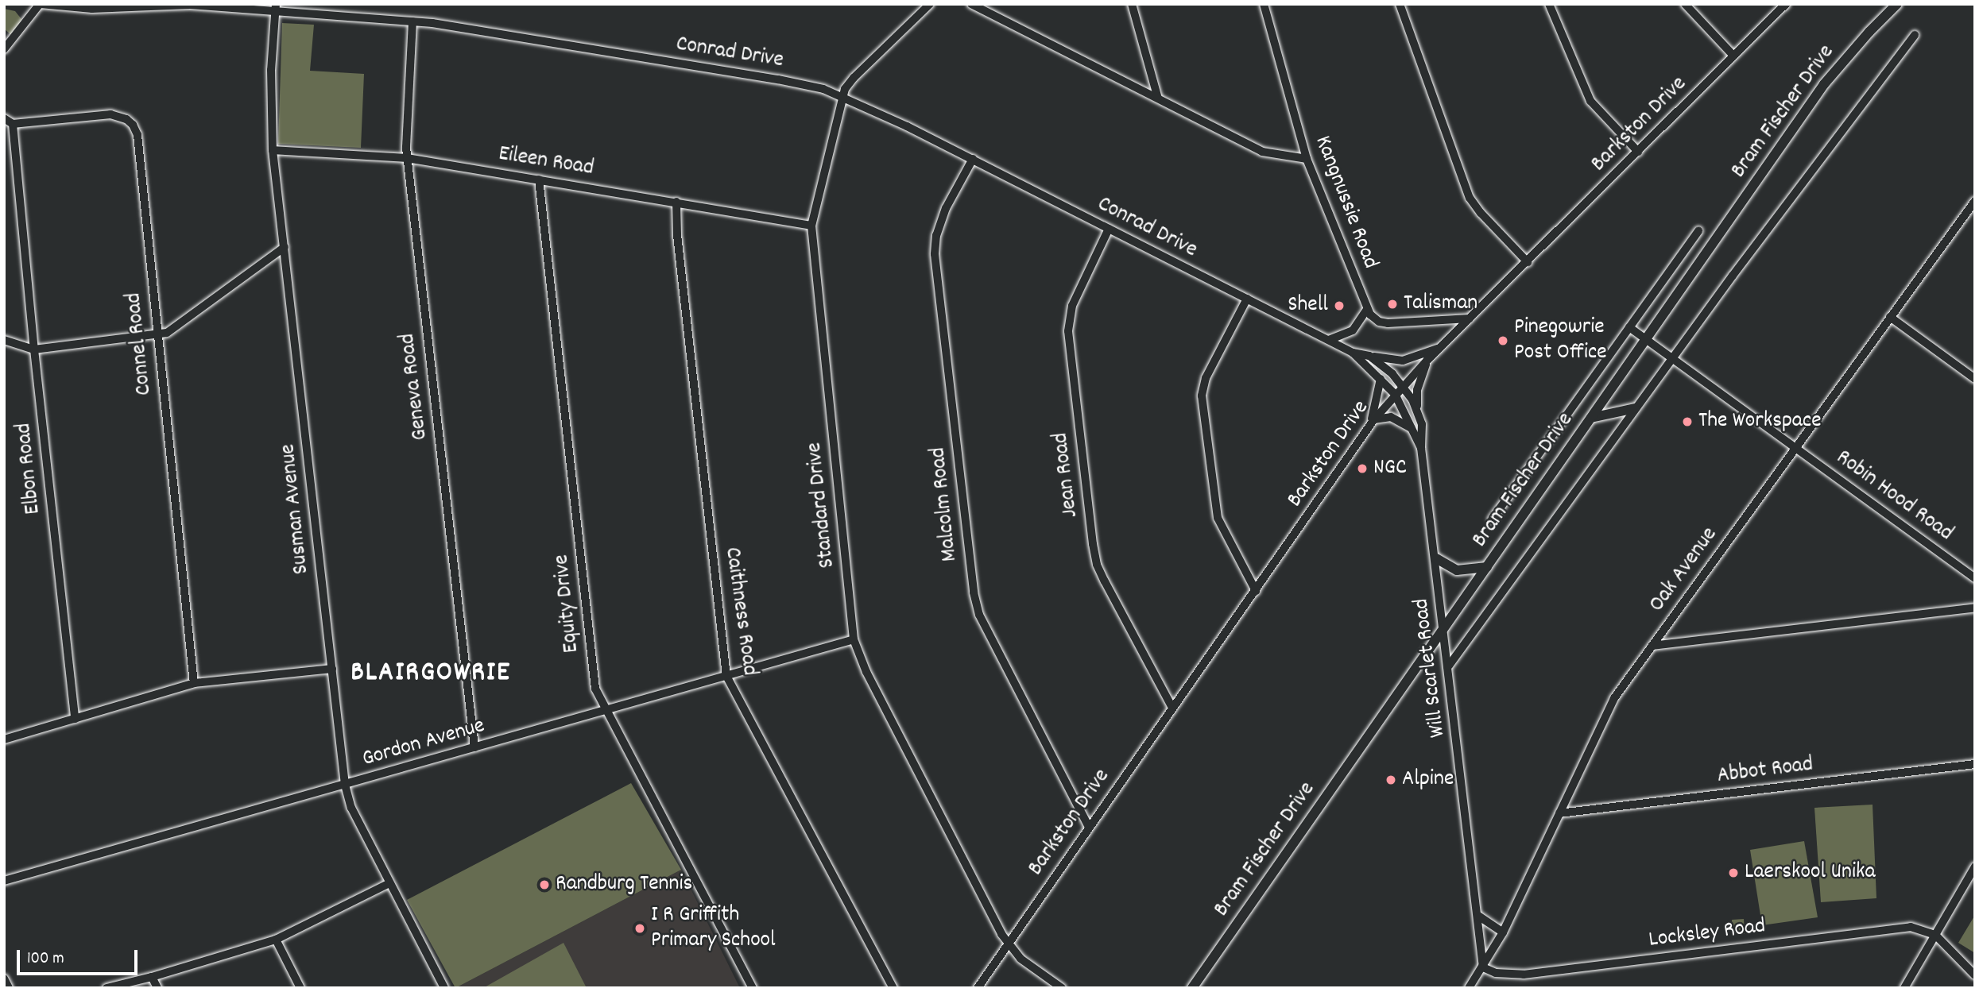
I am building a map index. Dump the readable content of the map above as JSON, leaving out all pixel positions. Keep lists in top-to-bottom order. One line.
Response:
{"streets":{"main road":["Bram Fischer Drive"],"street":["Conrad Drive","Barkston Drive","Eileen Road","Kangnussie Road","Connel Road","Geneva Road","Elbon Road","Jean Road","Robin Hood Road","Malcolm Road","Standard Drive","Susman Avenue","Oak Avenue","Equity Drive","Caithness Road","Will Scarlet Road","Gordon Avenue","Abbot Road","Locksley Road"]},"crossings":[["Conrad Drive","Barkston Drive"],["Conrad Drive","Geneva Road"],["Conrad Drive","Jean Road"],["Conrad Drive","Malcolm Road"],["Conrad Drive","Standard Drive"],["Conrad Drive","Susman Avenue"],["Conrad Drive","Will Scarlet Road"],["Bram Fischer Drive","Robin Hood Road"],["Bram Fischer Drive","Will Scarlet Road"],["Barkston Drive","Jean Road"],["Barkston Drive","Malcolm Road"],["Barkston Drive","Standard Drive"],["Barkston Drive","Will Scarlet Road"],["Eileen Road","Geneva Road"],["Eileen Road","Standard Drive"],["Eileen Road","Susman Avenue"],["Eileen Road","Equity Drive"],["Eileen Road","Caithness Road"],["Connel Road","Elbon Road"],["Geneva Road","Gordon Avenue"],["Robin Hood Road","Oak Avenue"],["Standard Drive","Gordon Avenue"],["Susman Avenue","Gordon Avenue"],["Oak Avenue","Will Scarlet Road"],["Oak Avenue","Abbot Road"],["Oak Avenue","Locksley Road"],["Equity Drive","Gordon Avenue"],["Caithness Road","Gordon Avenue"],["Will Scarlet Road","Locksley Road"]],"districts":["BLAIRGOWRIE"],"places":["Talisman","Shell","Pinegowrie Post Office","The Workspace","NGC","Alpine","Laerskool Unika","Randburg Tennis","I R Griffith Primary School"],"scale_bar":"100 m"}
